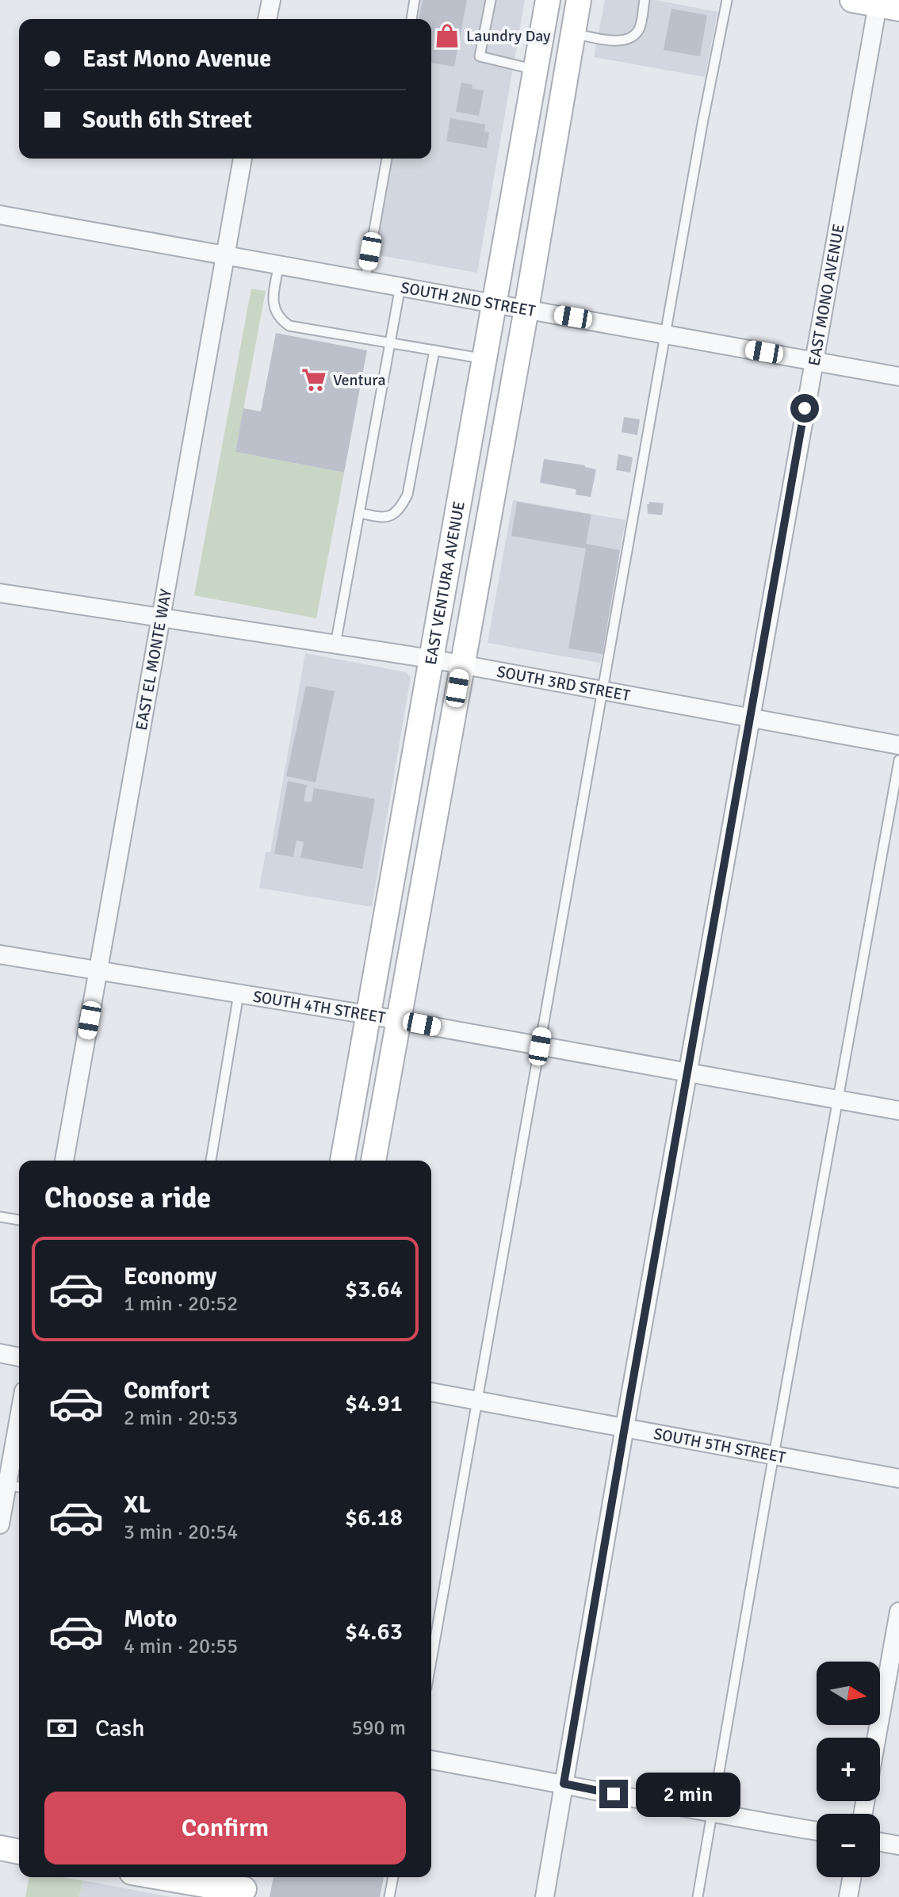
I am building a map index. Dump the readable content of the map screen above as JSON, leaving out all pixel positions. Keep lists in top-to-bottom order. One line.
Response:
{"streets":{"main road":["EAST VENTURA AVENUE"],"street":["EAST MONO AVENUE","SOUTH 2ND STREET","EAST EL MONTE WAY","SOUTH 3RD STREET","SOUTH 4TH STREET","SOUTH 5TH STREET"]},"crossings":[["EAST MONO AVENUE","SOUTH 2ND STREET"],["EAST MONO AVENUE","SOUTH 3RD STREET"],["EAST MONO AVENUE","SOUTH 4TH STREET"],["EAST MONO AVENUE","SOUTH 5TH STREET"],["SOUTH 2ND STREET","EAST VENTURA AVENUE"],["SOUTH 2ND STREET","EAST EL MONTE WAY"],["EAST VENTURA AVENUE","SOUTH 3RD STREET"],["EAST VENTURA AVENUE","SOUTH 4TH STREET"],["EAST EL MONTE WAY","SOUTH 3RD STREET"],["EAST EL MONTE WAY","SOUTH 4TH STREET"]],"places":{"shop":["Laundry Day"],"supermarket":["Ventura"]},"north":"right","page":{"banner":["East Mono Avenue","South 6th Street"],"heading":"Choose a ride","list":[{"name":"Economy","note":"1 min · 20:52","value":"$3.64"},{"name":"Comfort","note":"2 min · 20:53","value":"$4.91"},{"name":"XL","note":"3 min · 20:54","value":"$6.18"},{"name":"Moto","note":"4 min · 20:55","value":"$4.63"}],"map_buttons":["+","−"],"pay":["Cash","590 m"],"bubble":"2 min","buttons":"Confirm"}}
